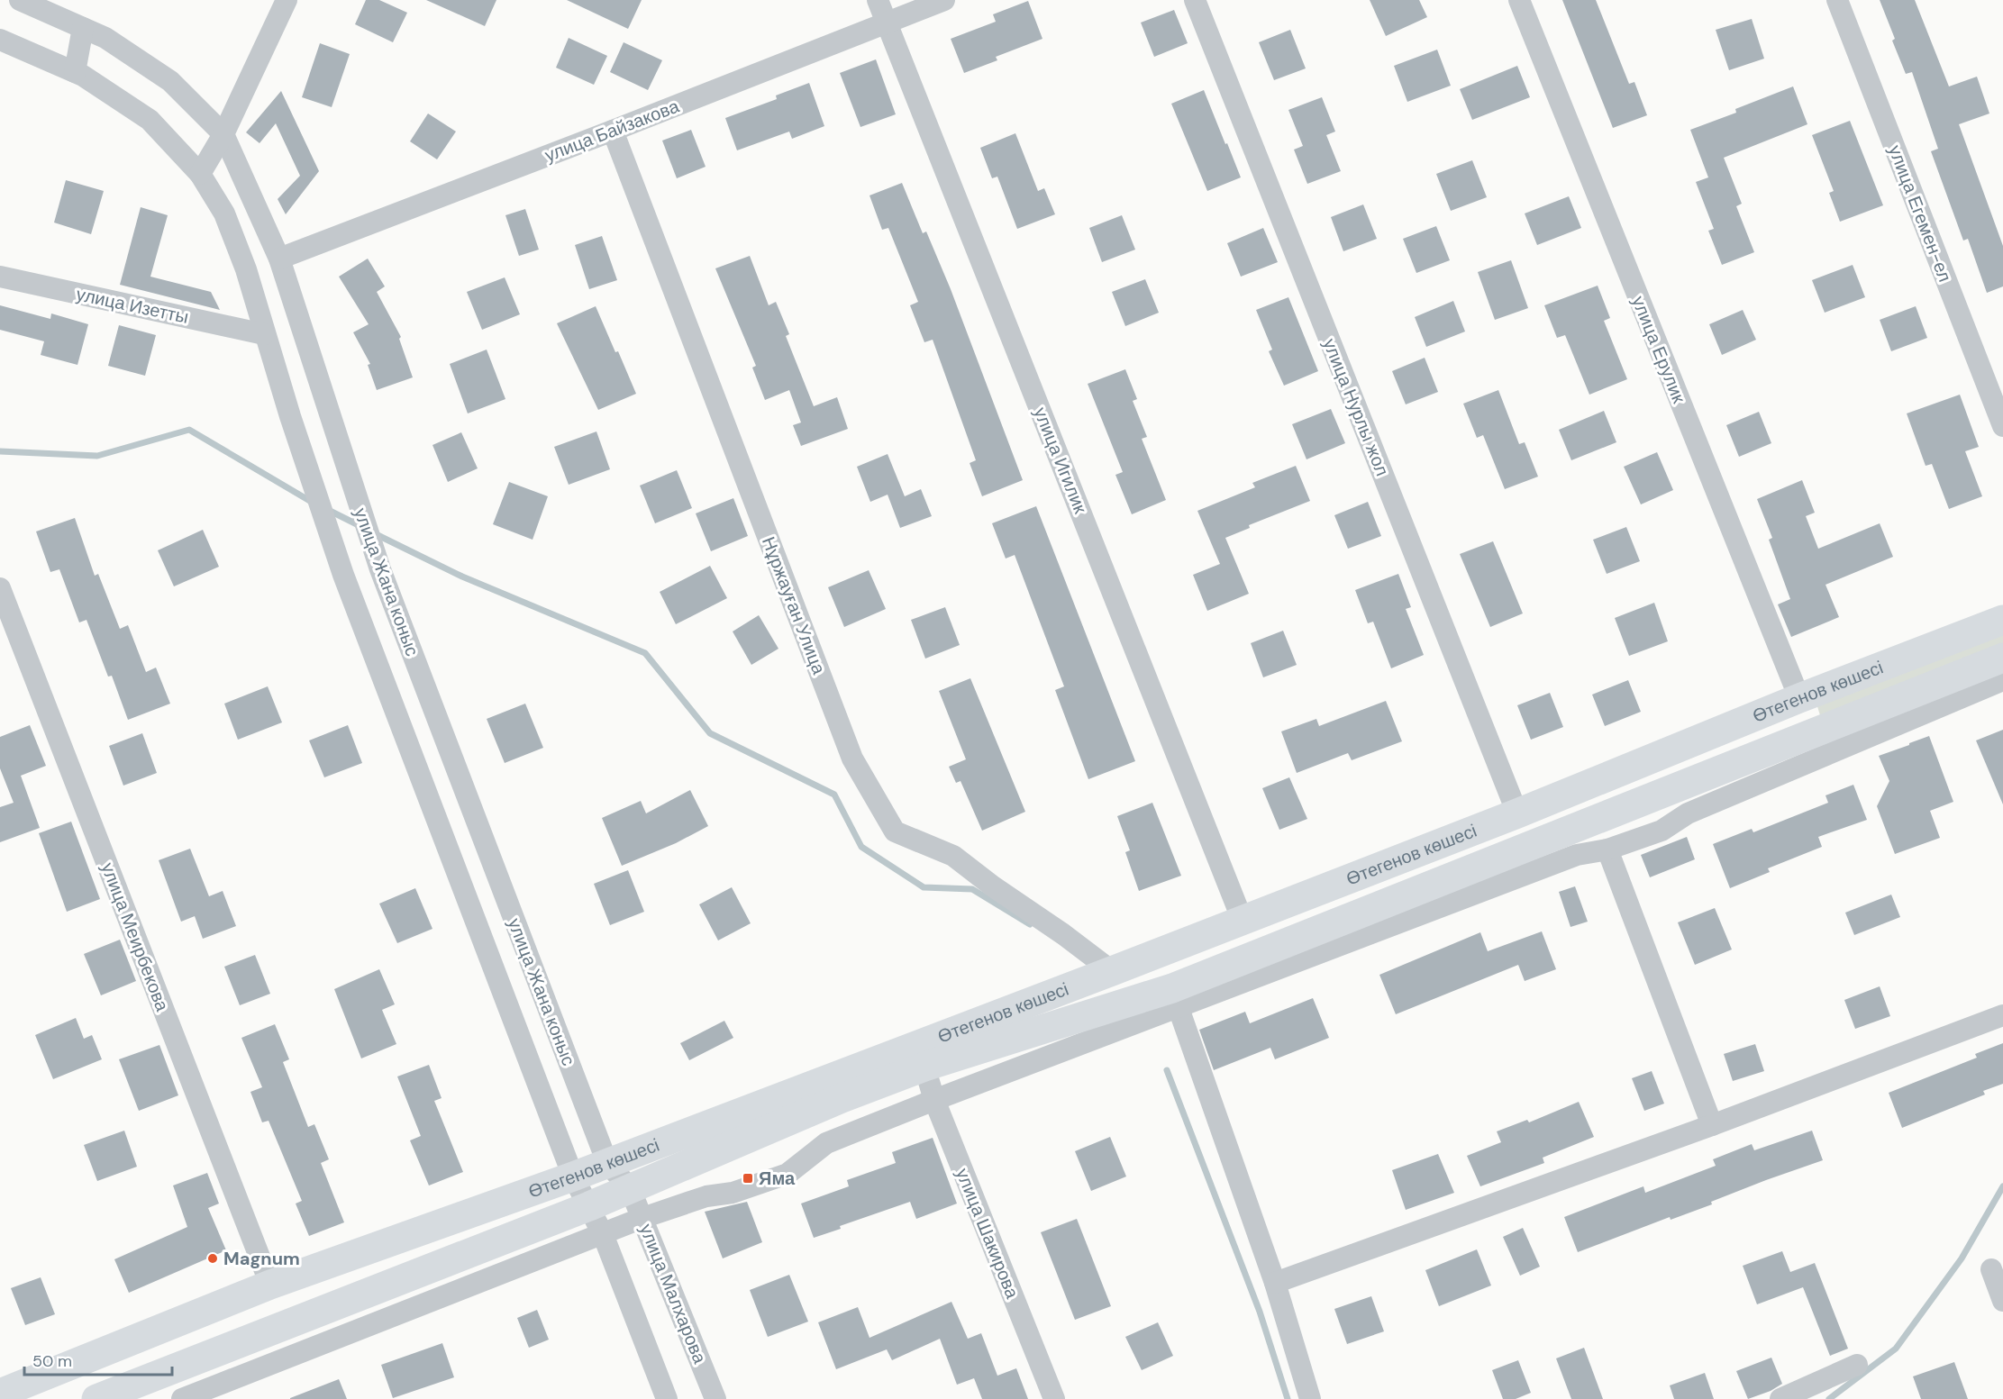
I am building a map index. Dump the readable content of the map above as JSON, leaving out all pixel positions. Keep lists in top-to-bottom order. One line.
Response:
{"streets":{"main road":["Өтегенов көшесі"],"street":["улица Байзакова","улица Егемен-ел","улица Изетты","улица Ерулик","улица Нурлы жол","улица Игилик","улица Жана коныс","Нұржауған Улица","улица Меирбекова","улица Шакирова","улица Малхарова"]},"crossings":[["улица Байзакова","улица Игилик"],["улица Байзакова","улица Жана коныс"],["улица Байзакова","Нұржауған Улица"],["улица Изетты","улица Жана коныс"],["улица Ерулик","Өтегенов көшесі"],["улица Нурлы жол","Өтегенов көшесі"],["улица Игилик","Өтегенов көшесі"],["улица Жана коныс","Өтегенов көшесі"],["улица Жана коныс","улица Малхарова"],["Нұржауған Улица","Өтегенов көшесі"],["Өтегенов көшесі","улица Меирбекова"],["Өтегенов көшесі","улица Шакирова"],["Өтегенов көшесі","улица Малхарова"]],"places":{"transit":["Яма"],"other":["Magnum"]},"scale_bar":"50 m"}
